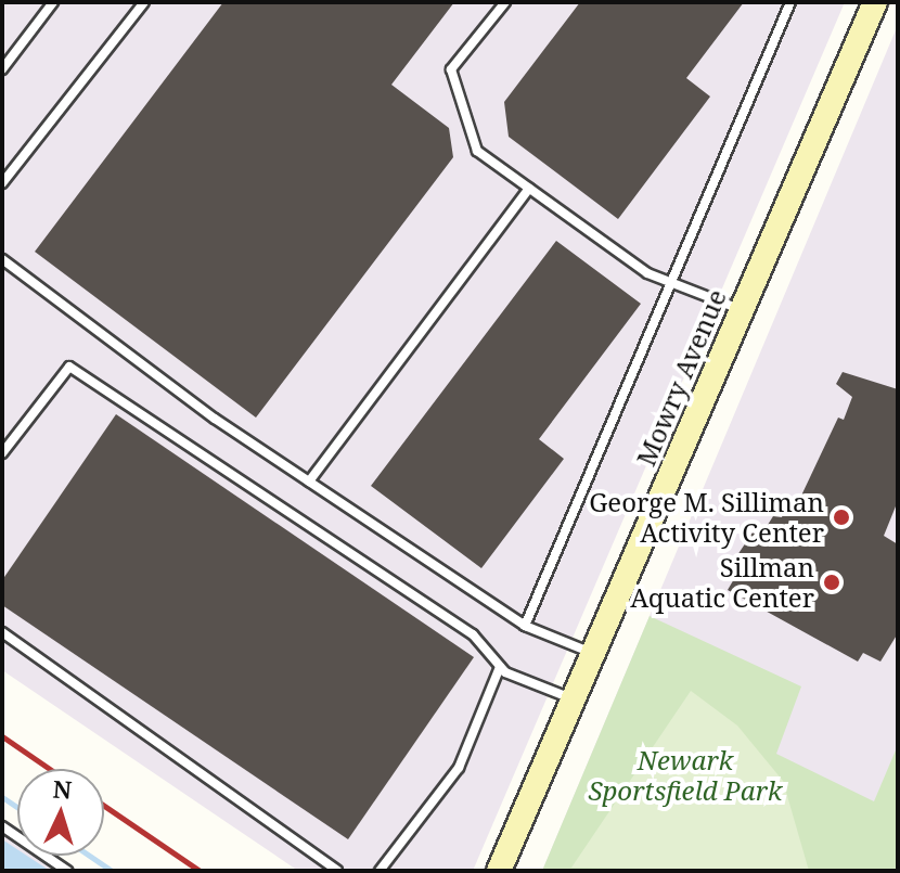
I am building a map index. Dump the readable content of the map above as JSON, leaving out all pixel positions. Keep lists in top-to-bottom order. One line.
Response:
{"streets":{"main road":["Mowry Avenue"]},"parks":["Newark Sportsfield Park"],"places":["George M. Silliman Activity Center","Sillman Aquatic Center"],"north":"top"}
